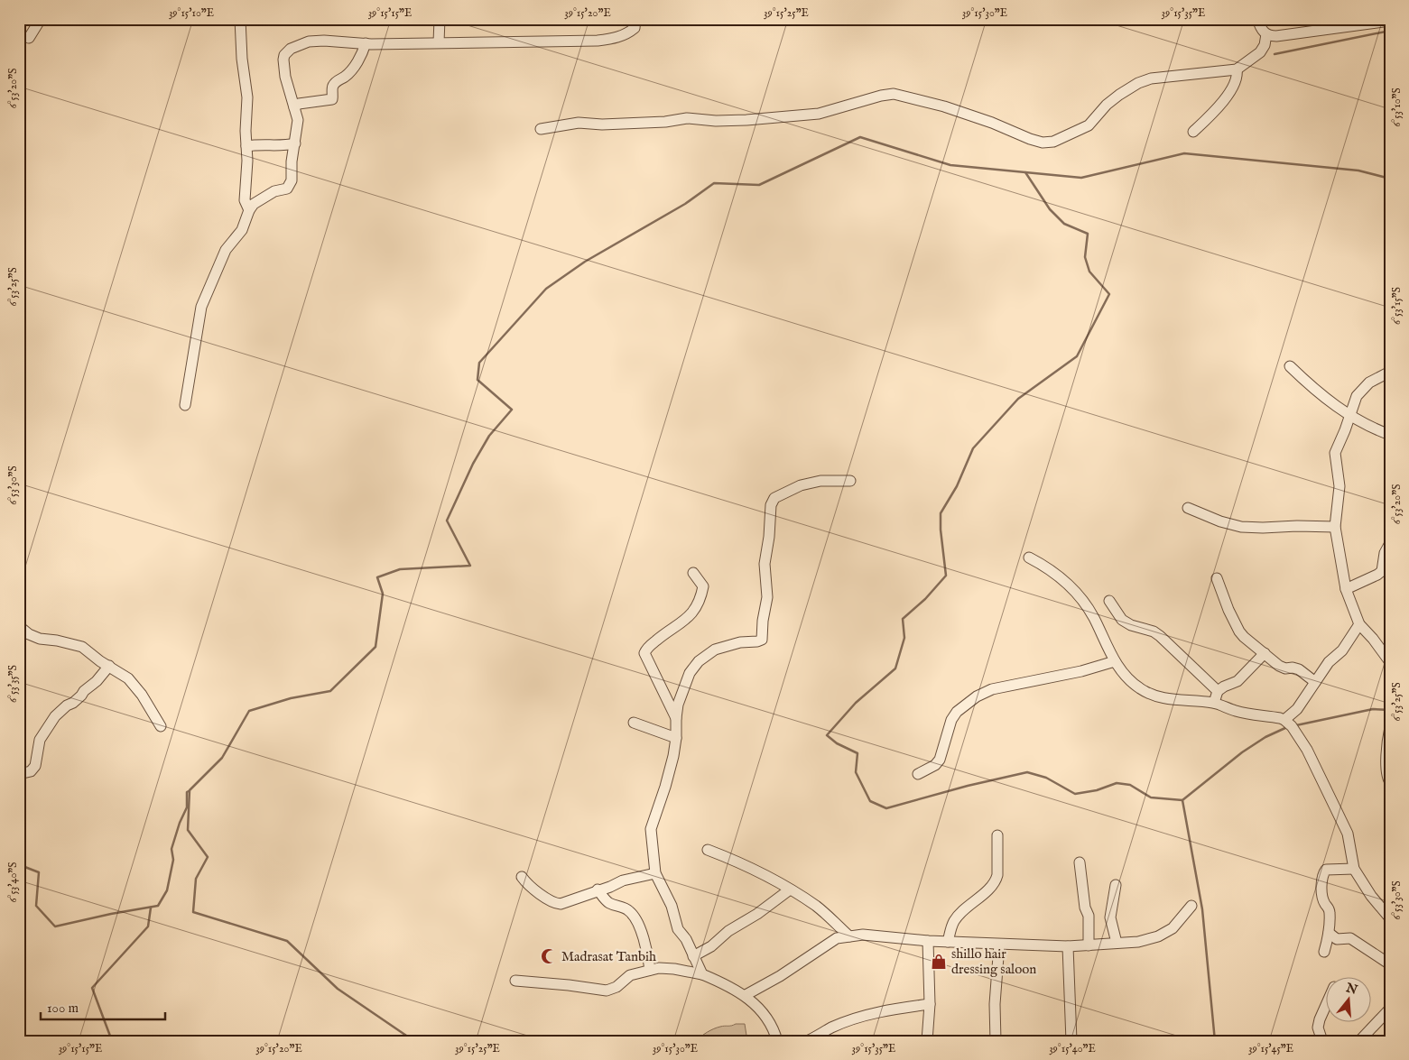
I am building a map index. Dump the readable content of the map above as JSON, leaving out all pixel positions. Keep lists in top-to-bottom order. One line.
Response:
{"places":{"mosque":["Madrasat Tanbih"],"shop":["shillo hair dressing saloon"]},"scale_bar":"100 m","north":"top","coordinates":["39°15'10\"E","39°15'15\"E","39°15'20\"E","39°15'25\"E","39°15'30\"E","39°15'35\"E","6°53'20\"S","6°53'10\"S","6°53'25\"S","6°53'15\"S","6°53'30\"S","6°53'35\"S","6°53'40\"S","39°15'40\"E","39°15'45\"E"]}
